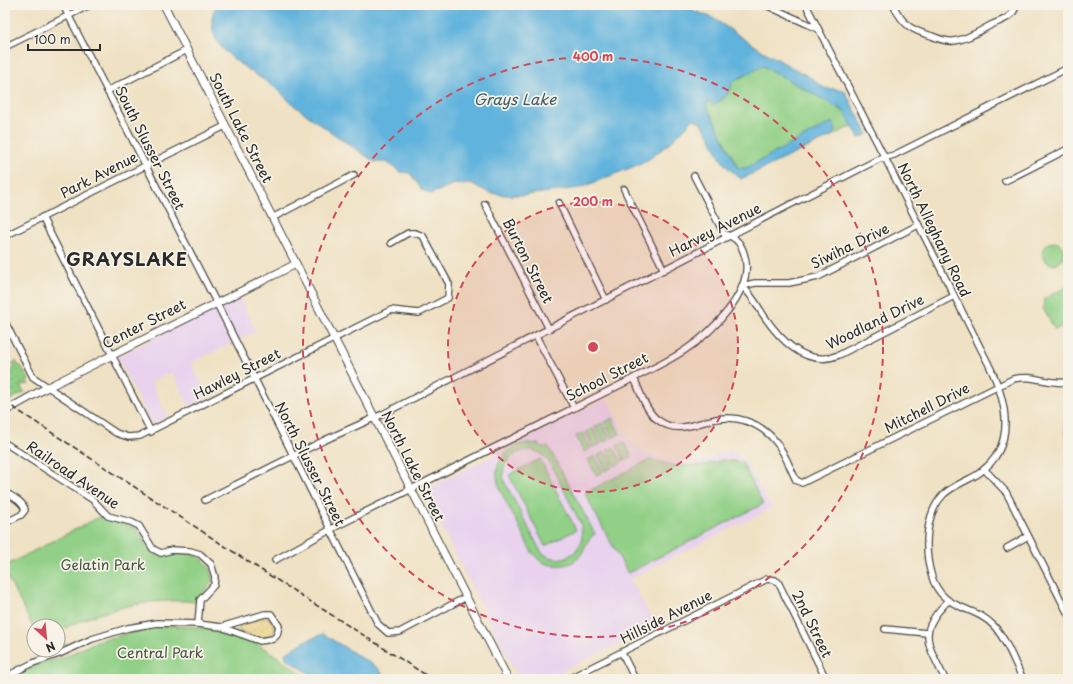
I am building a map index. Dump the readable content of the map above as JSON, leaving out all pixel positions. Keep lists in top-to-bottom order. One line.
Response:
{"streets":{"street":["South Lake Street","South Slusser Street","Park Avenue","Harvey Avenue","North Alleghany Road","Siwiha Drive","Burton Street","Woodland Drive","Center Street","Hawley Street","School Street","Mitchell Drive","North Slusser Street","North Lake Street","Railroad Avenue","Hillside Avenue","2nd Street"]},"crossings":[["South Lake Street","Park Avenue"],["South Lake Street","Center Street"],["South Lake Street","North Lake Street"],["South Slusser Street","Park Avenue"],["South Slusser Street","Center Street"],["South Slusser Street","North Slusser Street"],["Harvey Avenue","North Alleghany Road"],["Harvey Avenue","Burton Street"],["Harvey Avenue","School Street"],["Harvey Avenue","North Slusser Street"],["Harvey Avenue","North Lake Street"],["North Alleghany Road","Siwiha Drive"],["North Alleghany Road","Woodland Drive"],["North Alleghany Road","Mitchell Drive"],["Siwiha Drive","Woodland Drive"],["Siwiha Drive","School Street"],["Woodland Drive","School Street"],["Center Street","Hawley Street"],["Center Street","North Slusser Street"],["Center Street","North Lake Street"],["Hawley Street","North Slusser Street"],["Hawley Street","North Lake Street"],["School Street","Mitchell Drive"],["School Street","North Slusser Street"],["School Street","North Lake Street"],["North Slusser Street","North Lake Street"],["Hillside Avenue","2nd Street"]],"districts":["GRAYSLAKE"],"water":["Grays Lake"],"parks":["Gelatin Park","Central Park"],"scale_bar":"100 m","north":"bottom right","rings":["400 m","200 m"]}
